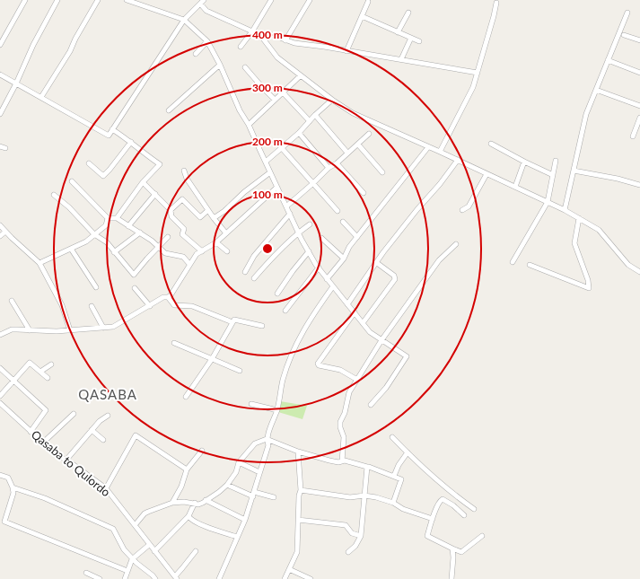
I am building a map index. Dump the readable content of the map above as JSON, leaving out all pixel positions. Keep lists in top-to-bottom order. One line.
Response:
{"streets":{"street":["Qasaba to Qulordo"]},"districts":["QASABA"],"rings":["400 m","300 m","200 m","100 m"]}
